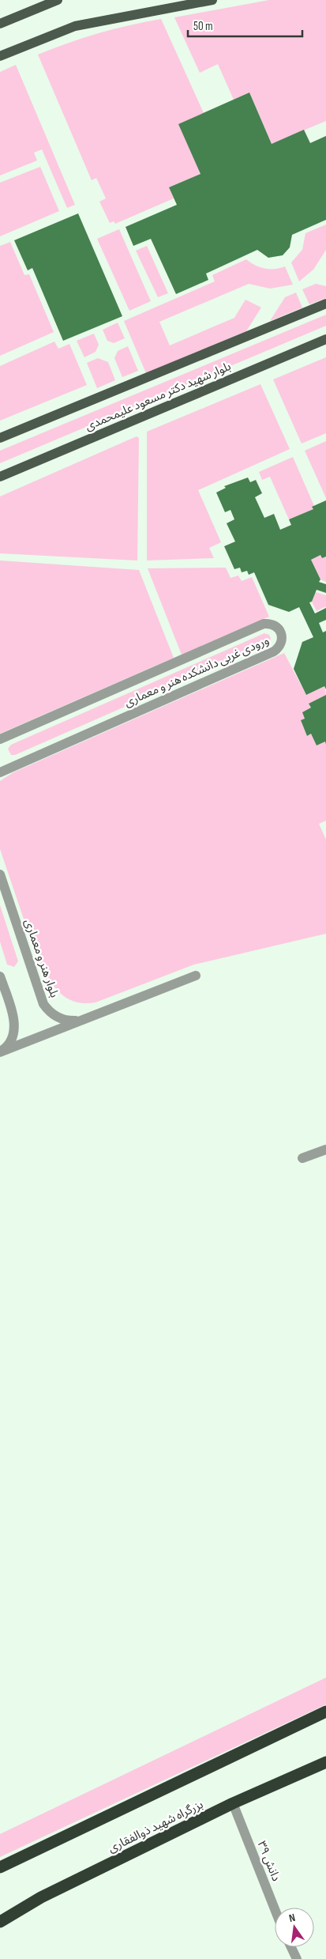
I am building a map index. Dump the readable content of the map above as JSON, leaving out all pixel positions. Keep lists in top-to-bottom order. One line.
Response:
{"streets":{"highway":["بزرگراه شهید ذوالفقاری"],"main road":["بلوار شهید دکتر مسعود علیمحمدی"],"street":["ورودی غربی دانشکده هنر و معماری","بلوار هنر و معماری","دانش ۳۹"]},"crossings":[["بزرگراه شهید ذوالفقاری","دانش ۳۹"]],"scale_bar":"50 m","north":"top"}
